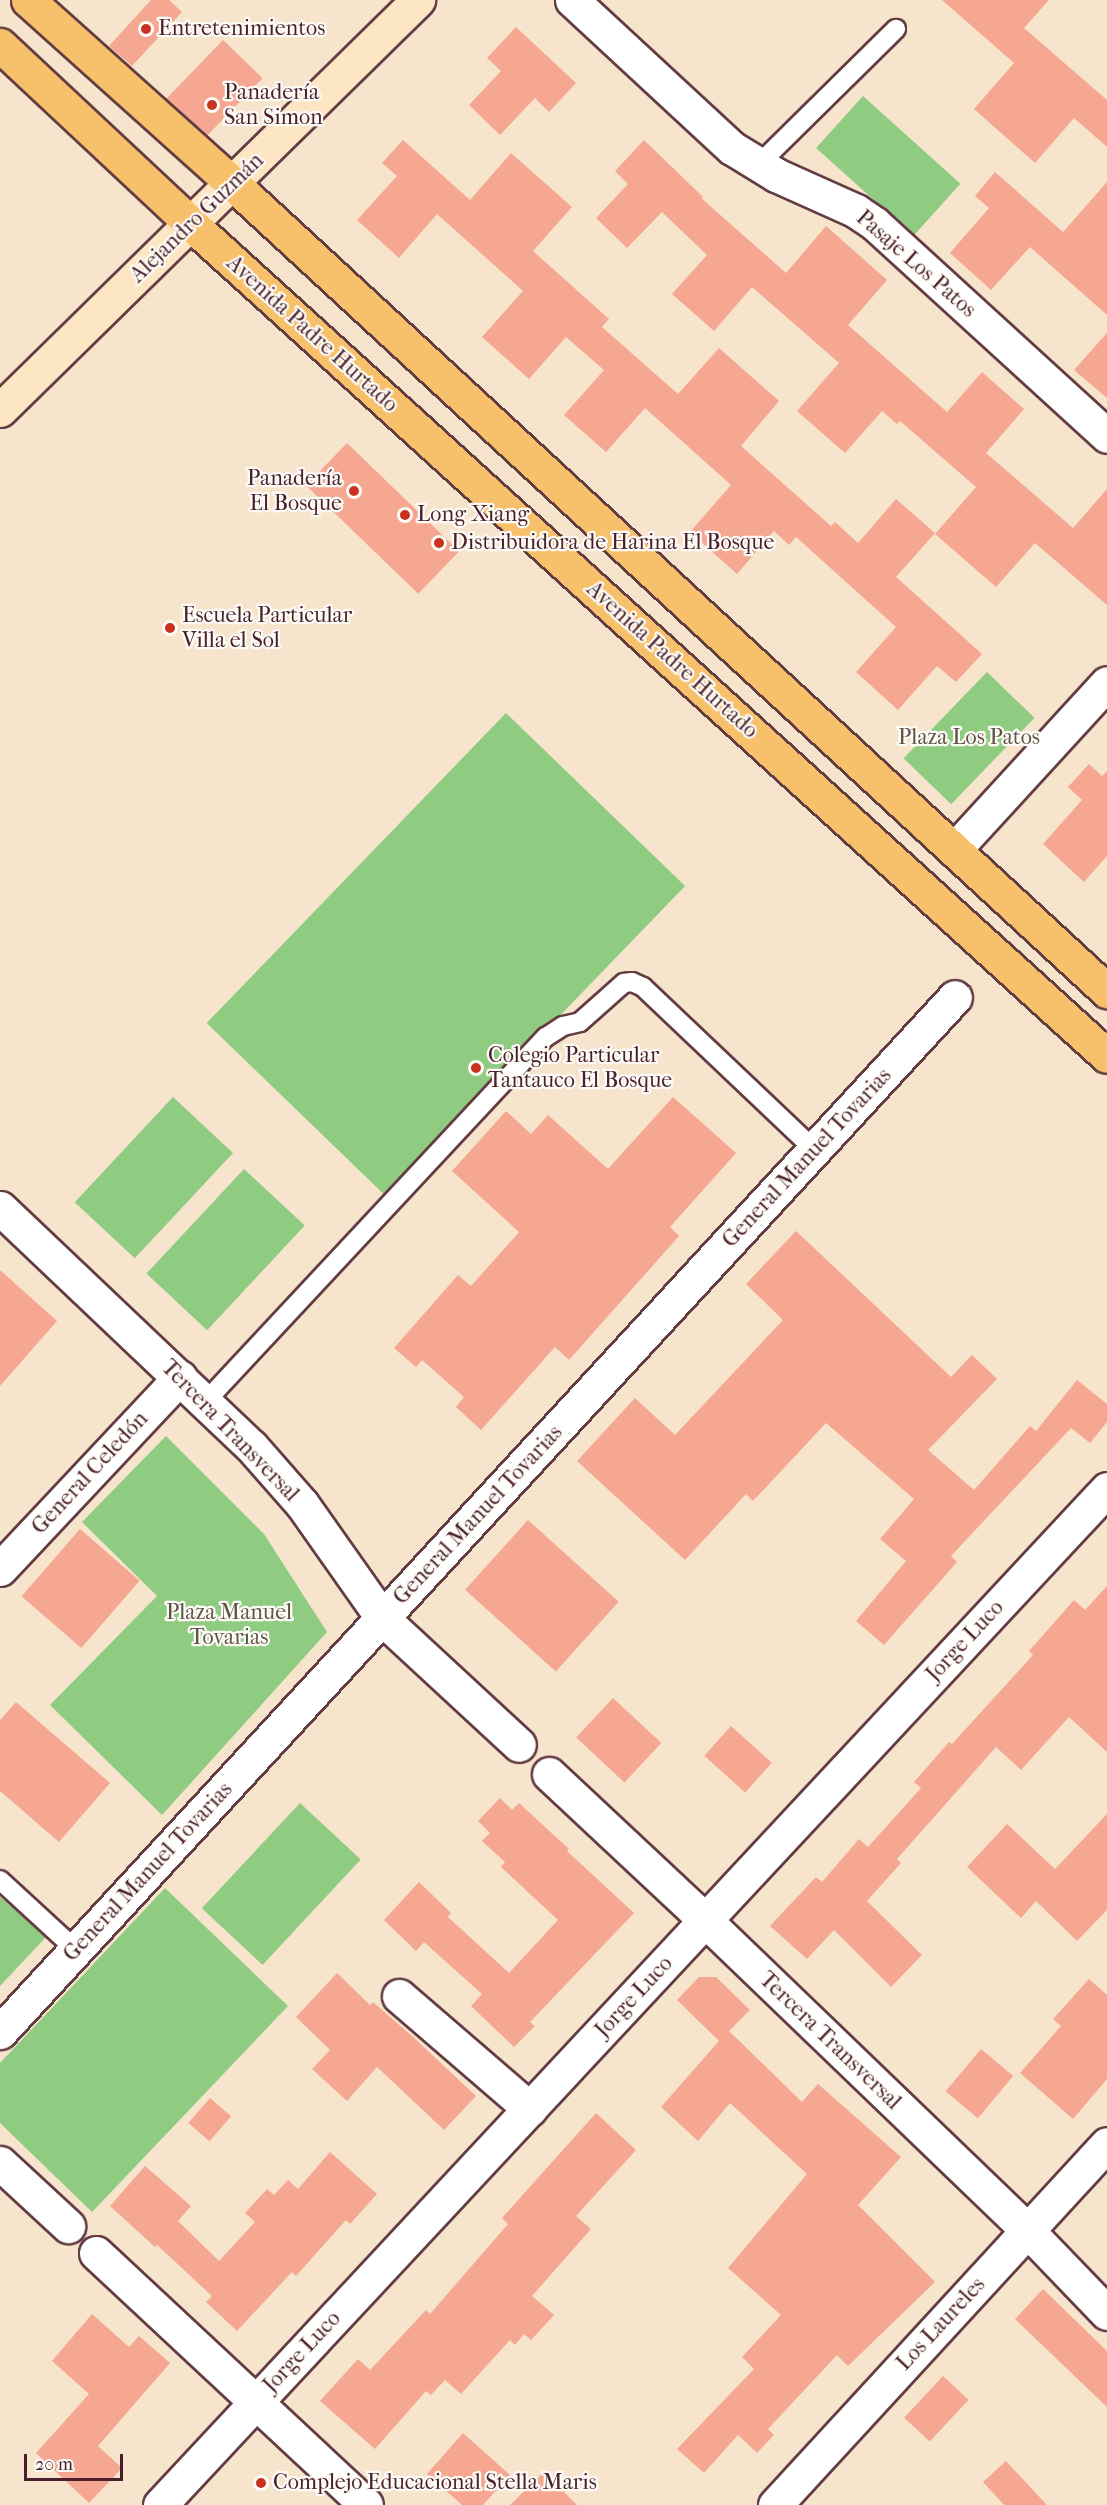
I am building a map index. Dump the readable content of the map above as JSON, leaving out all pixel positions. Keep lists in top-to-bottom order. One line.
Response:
{"streets":{"main road":["Avenida Padre Hurtado"],"street":["Alejandro Guzmán","Pasaje Los Patos","General Manuel Tovarias","Tercera Transversal","General Celedón","Jorge Luco","Los Laureles"]},"crossings":[["Alejandro Guzmán","Avenida Padre Hurtado"],["General Manuel Tovarias","Tercera Transversal"],["Tercera Transversal","General Celedón"],["Tercera Transversal","Jorge Luco"],["Tercera Transversal","Los Laureles"]],"parks":["Plaza Los Patos","Plaza Manuel Tovarias"],"places":["Entretenimientos","Panadería San Simon","Panadería El Bosque","Long Xiang","Distribuidora de Harina El Bosque","Escuela Particular Villa el Sol","Colegio Particular Tantauco El Bosque","Complejo Educacional Stella Maris"],"scale_bar":"20 m"}
